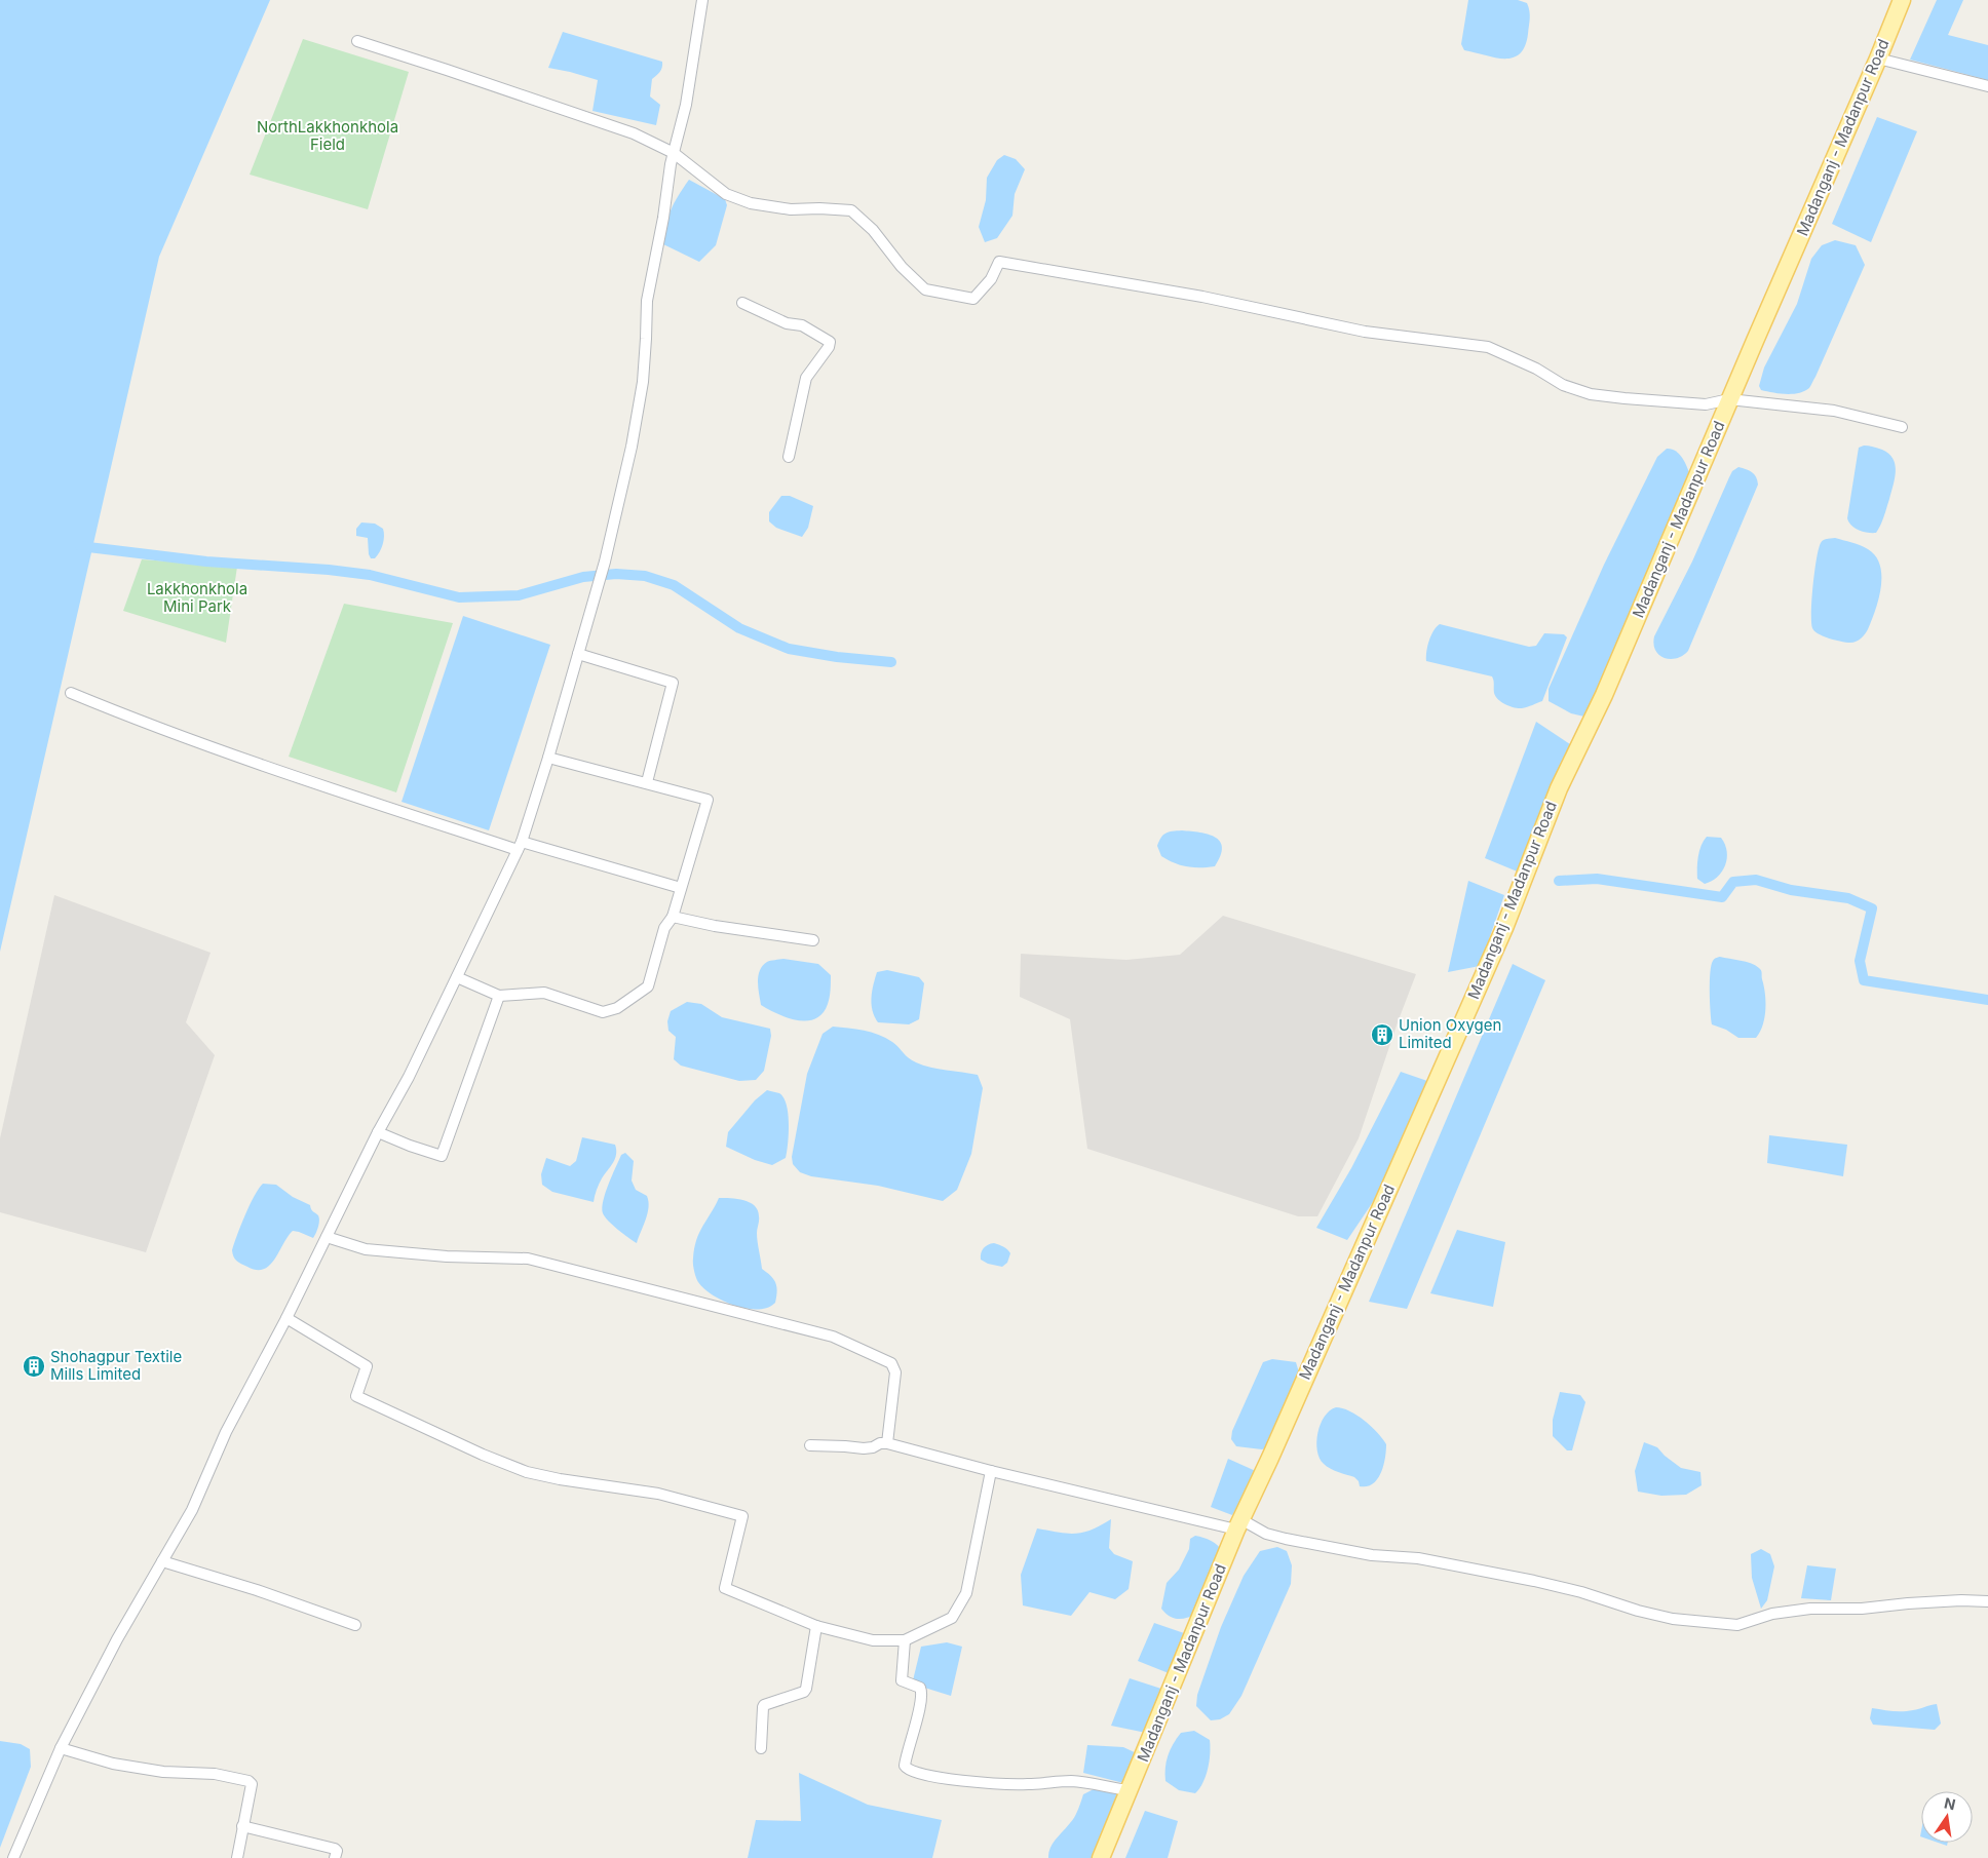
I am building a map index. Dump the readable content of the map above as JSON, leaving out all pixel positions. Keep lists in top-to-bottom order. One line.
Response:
{"streets":{"main road":["Madanganj - Madanpur Road"]},"parks":["NorthLakkhonkhola Field","Lakkhonkhola Mini Park"],"places":{"building":["Union Oxygen Limited","Shohagpur Textile Mills Limited"]},"north":"top"}
